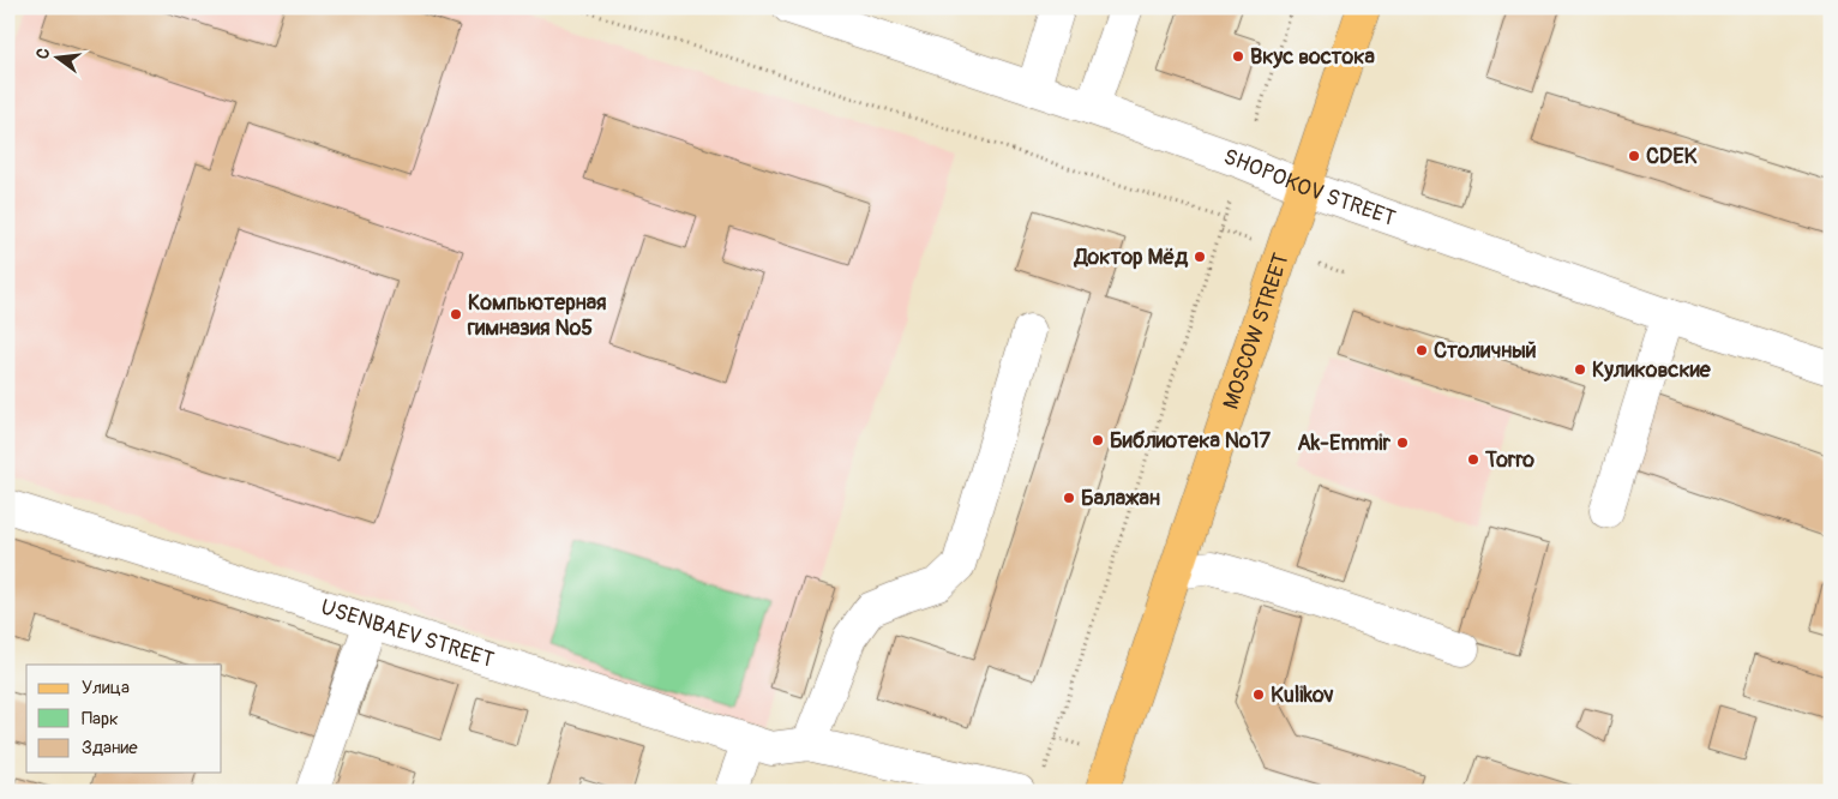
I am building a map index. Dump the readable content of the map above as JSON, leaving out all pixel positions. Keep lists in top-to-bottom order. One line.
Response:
{"streets":{"main road":["MOSCOW STREET"],"street":["SHOPOKOV STREET","USENBAEV STREET"]},"crossings":[["SHOPOKOV STREET","MOSCOW STREET"]],"places":["Вкус востока","CDEK","Доктор Мёд","Компьютерная гимназия №5","Столичный","Куликовские","Библиотека №17","Ak-Emmir","Torro","Балажан","Kulikov"],"legend":["Улица","Парк","Здание"],"north":"left"}
